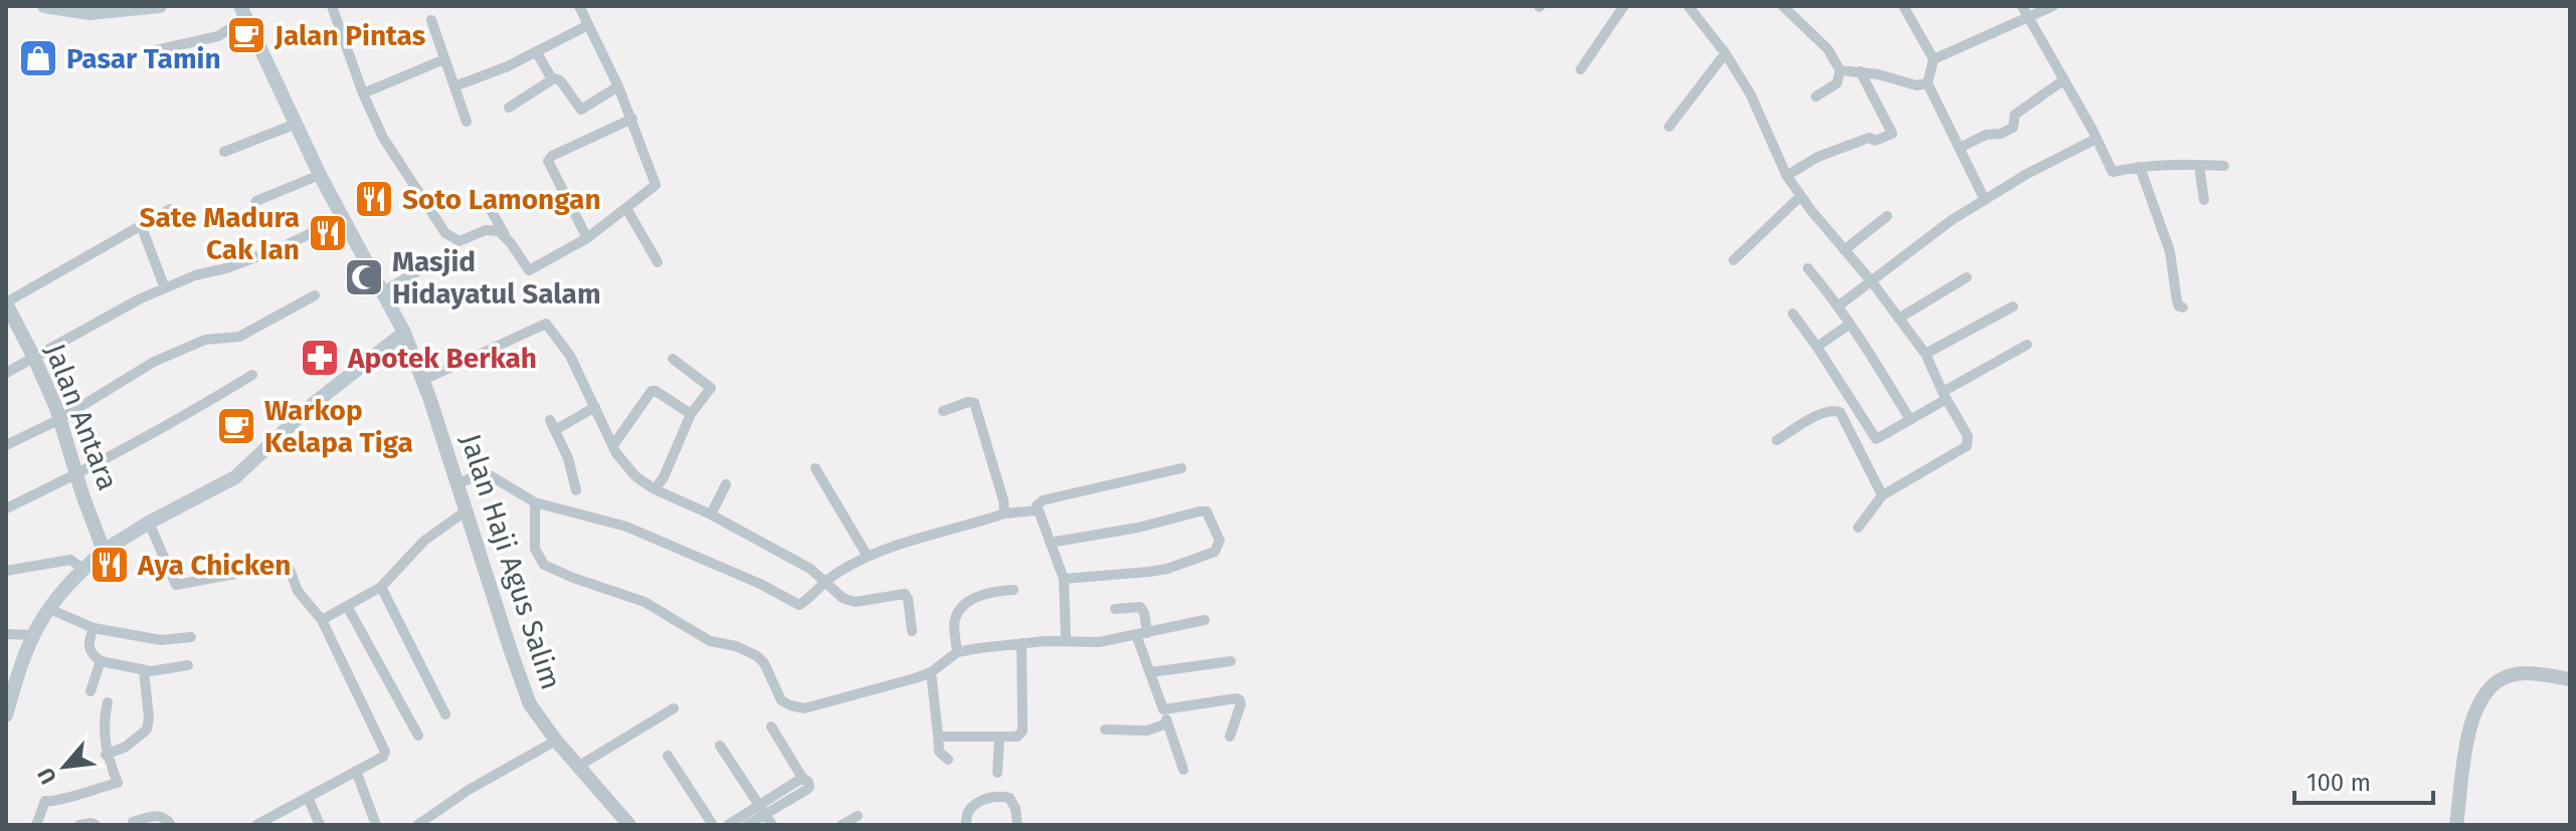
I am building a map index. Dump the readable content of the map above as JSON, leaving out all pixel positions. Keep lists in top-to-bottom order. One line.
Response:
{"streets":{"street":["Jalan Antara","Jalan Haji Agus Salim"]},"places":{"cafe":["Jalan Pintas","Warkop Kelapa Tiga"],"shop":["Pasar Tamin"],"restaurant":["Soto Lamongan","Sate Madura Cak Ian","Aya Chicken"],"mosque":["Masjid Hidayatul Salam"],"pharmacy":["Apotek Berkah"]},"scale_bar":"100 m","north":"bottom left"}
